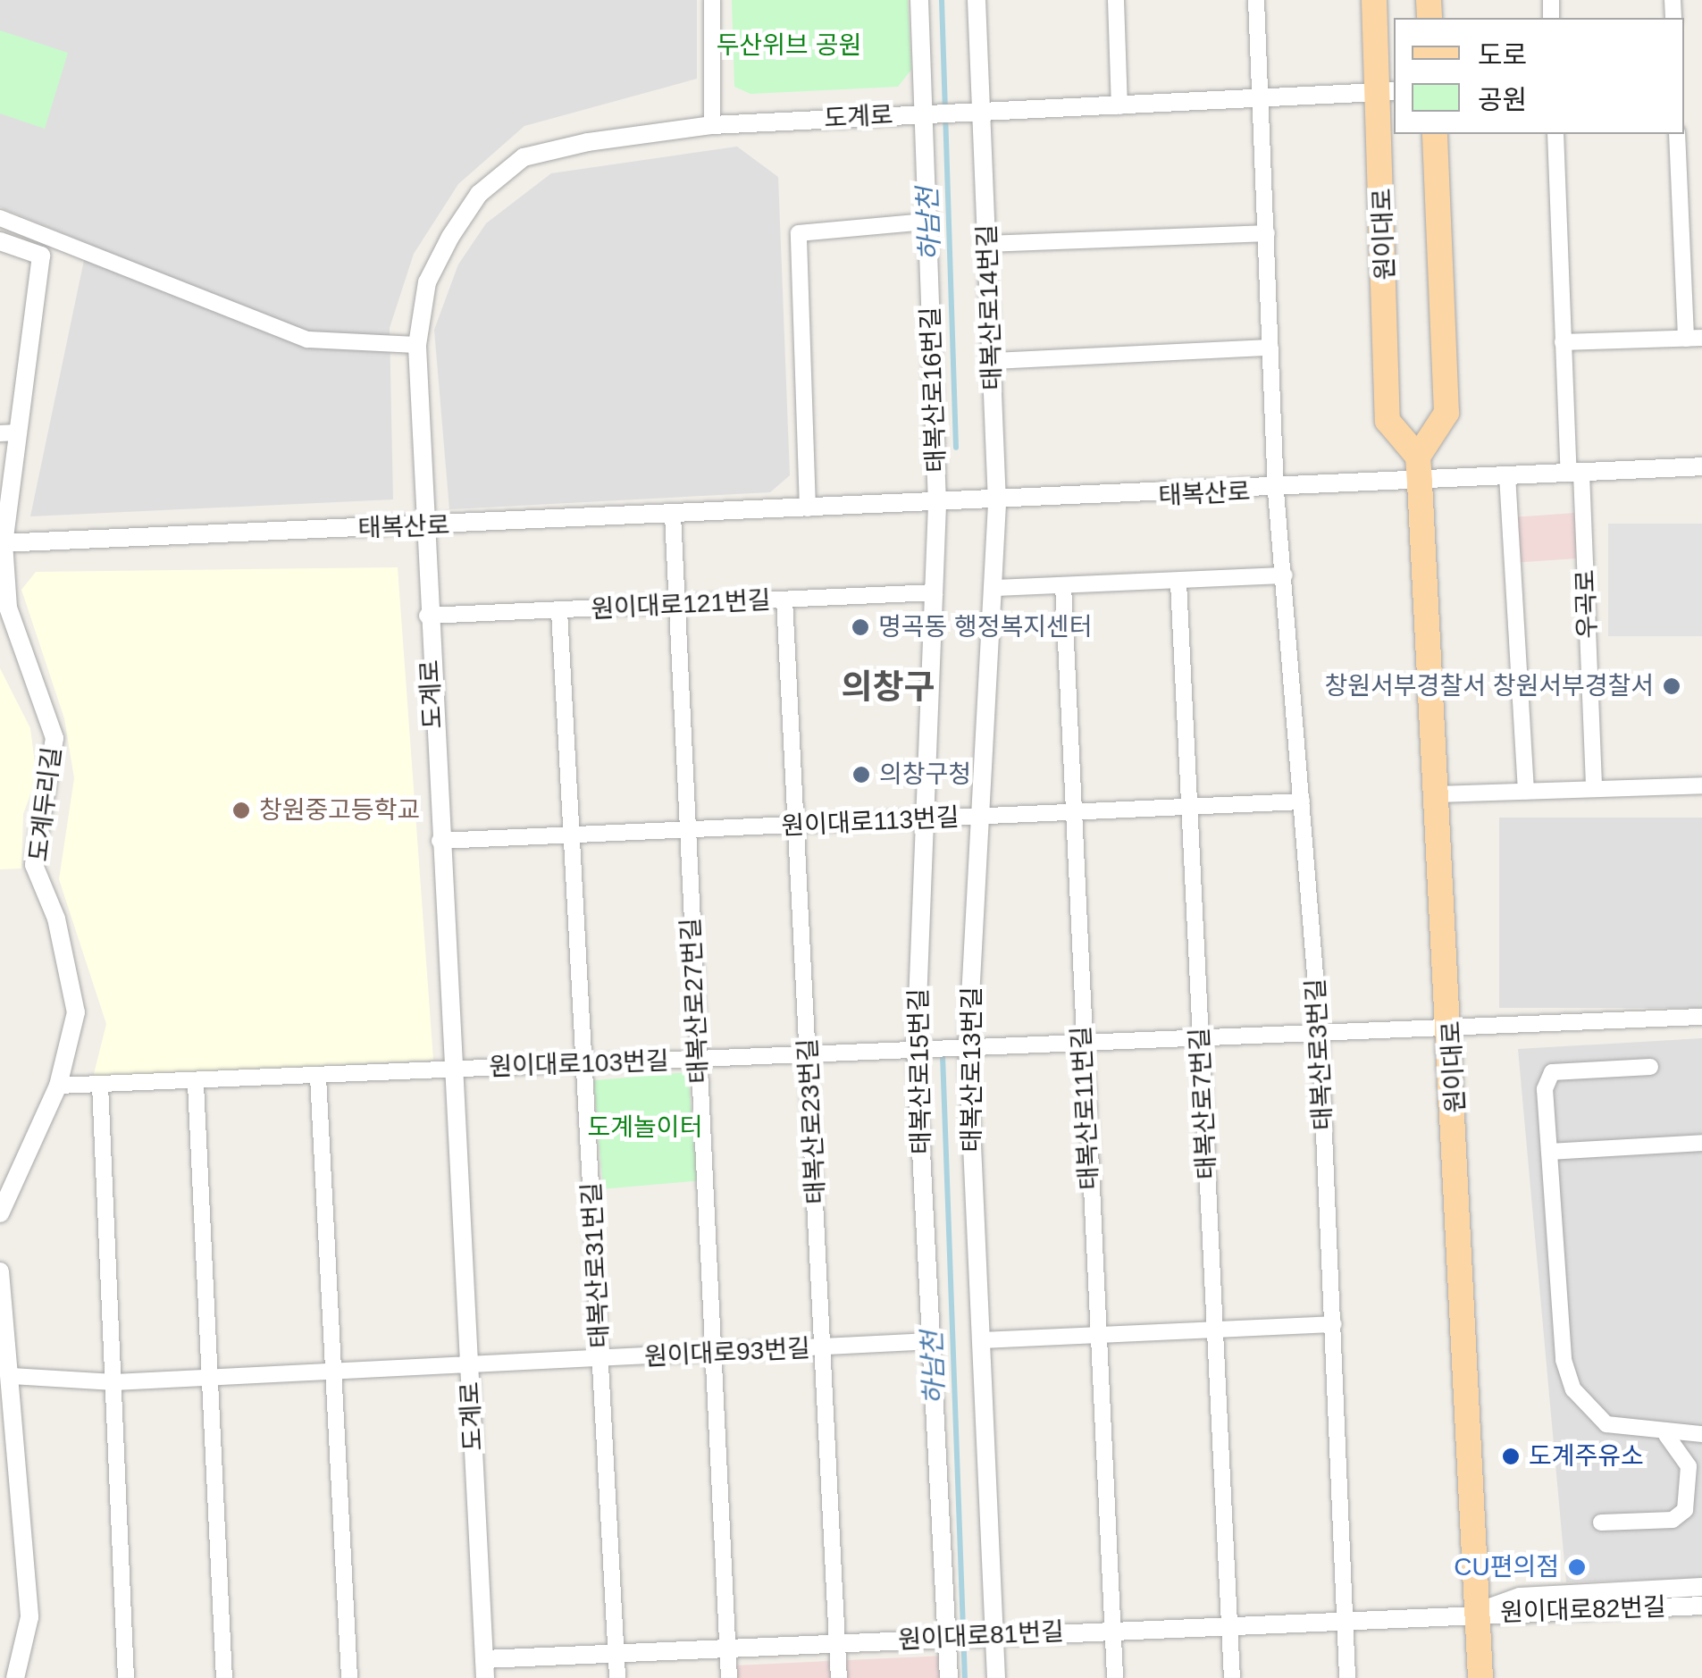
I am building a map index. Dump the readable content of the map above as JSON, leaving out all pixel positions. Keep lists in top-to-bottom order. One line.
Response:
{"streets":{"main road":["원이대로"],"street":["도계로","태복산로14번길","태복산로16번길","태복산로","우곡로","원이대로121번길","도계두리길","원이대로113번길","태복산로27번길","태복산로3번길","원이대로103번길","태복산로13번길","태복산로15번길","태복산로7번길","태복산로11번길","태복산로23번길","태복산로31번길","원이대로93번길","원이대로82번길","원이대로81번길"]},"crossings":[["도계로","태복산로14번길"],["도계로","태복산로16번길"],["도계로","태복산로"],["도계로","원이대로121번길"],["도계로","원이대로113번길"],["도계로","원이대로103번길"],["도계로","원이대로93번길"],["도계로","원이대로81번길"],["원이대로","태복산로"],["원이대로","원이대로103번길"],["원이대로","원이대로82번길"],["원이대로","원이대로81번길"],["태복산로14번길","태복산로"],["태복산로14번길","태복산로13번길"],["태복산로16번길","태복산로"],["태복산로16번길","태복산로15번길"],["태복산로","도계두리길"],["태복산로","태복산로27번길"],["태복산로","태복산로3번길"],["태복산로","태복산로13번길"],["태복산로","태복산로15번길"],["원이대로121번길","태복산로27번길"],["원이대로121번길","태복산로15번길"],["원이대로121번길","태복산로23번길"],["원이대로121번길","태복산로31번길"],["도계두리길","원이대로103번길"],["원이대로113번길","태복산로27번길"],["원이대로113번길","태복산로3번길"],["원이대로113번길","태복산로13번길"],["원이대로113번길","태복산로15번길"],["원이대로113번길","태복산로7번길"],["원이대로113번길","태복산로11번길"],["원이대로113번길","태복산로23번길"],["원이대로113번길","태복산로31번길"],["태복산로27번길","원이대로103번길"],["태복산로27번길","원이대로93번길"],["태복산로27번길","원이대로81번길"],["태복산로3번길","원이대로103번길"],["태복산로3번길","원이대로81번길"],["원이대로103번길","태복산로13번길"],["원이대로103번길","태복산로15번길"],["원이대로103번길","태복산로7번길"],["원이대로103번길","태복산로11번길"],["원이대로103번길","태복산로23번길"],["원이대로103번길","태복산로31번길"],["태복산로13번길","원이대로81번길"],["태복산로15번길","원이대로93번길"],["태복산로15번길","원이대로81번길"],["태복산로7번길","원이대로81번길"],["태복산로11번길","원이대로81번길"],["태복산로23번길","원이대로93번길"],["태복산로23번길","원이대로81번길"],["태복산로31번길","원이대로93번길"],["태복산로31번길","원이대로81번길"],["원이대로82번길","원이대로81번길"]],"districts":["의창구"],"water":["하남천"],"parks":["두산위브 공원","도계놀이터"],"places":["명곡동 행정복지센터","창원서부경찰서 창원서부경찰서","의창구청","창원중고등학교","도계주유소","CU편의점"],"legend":["도로","공원"]}
